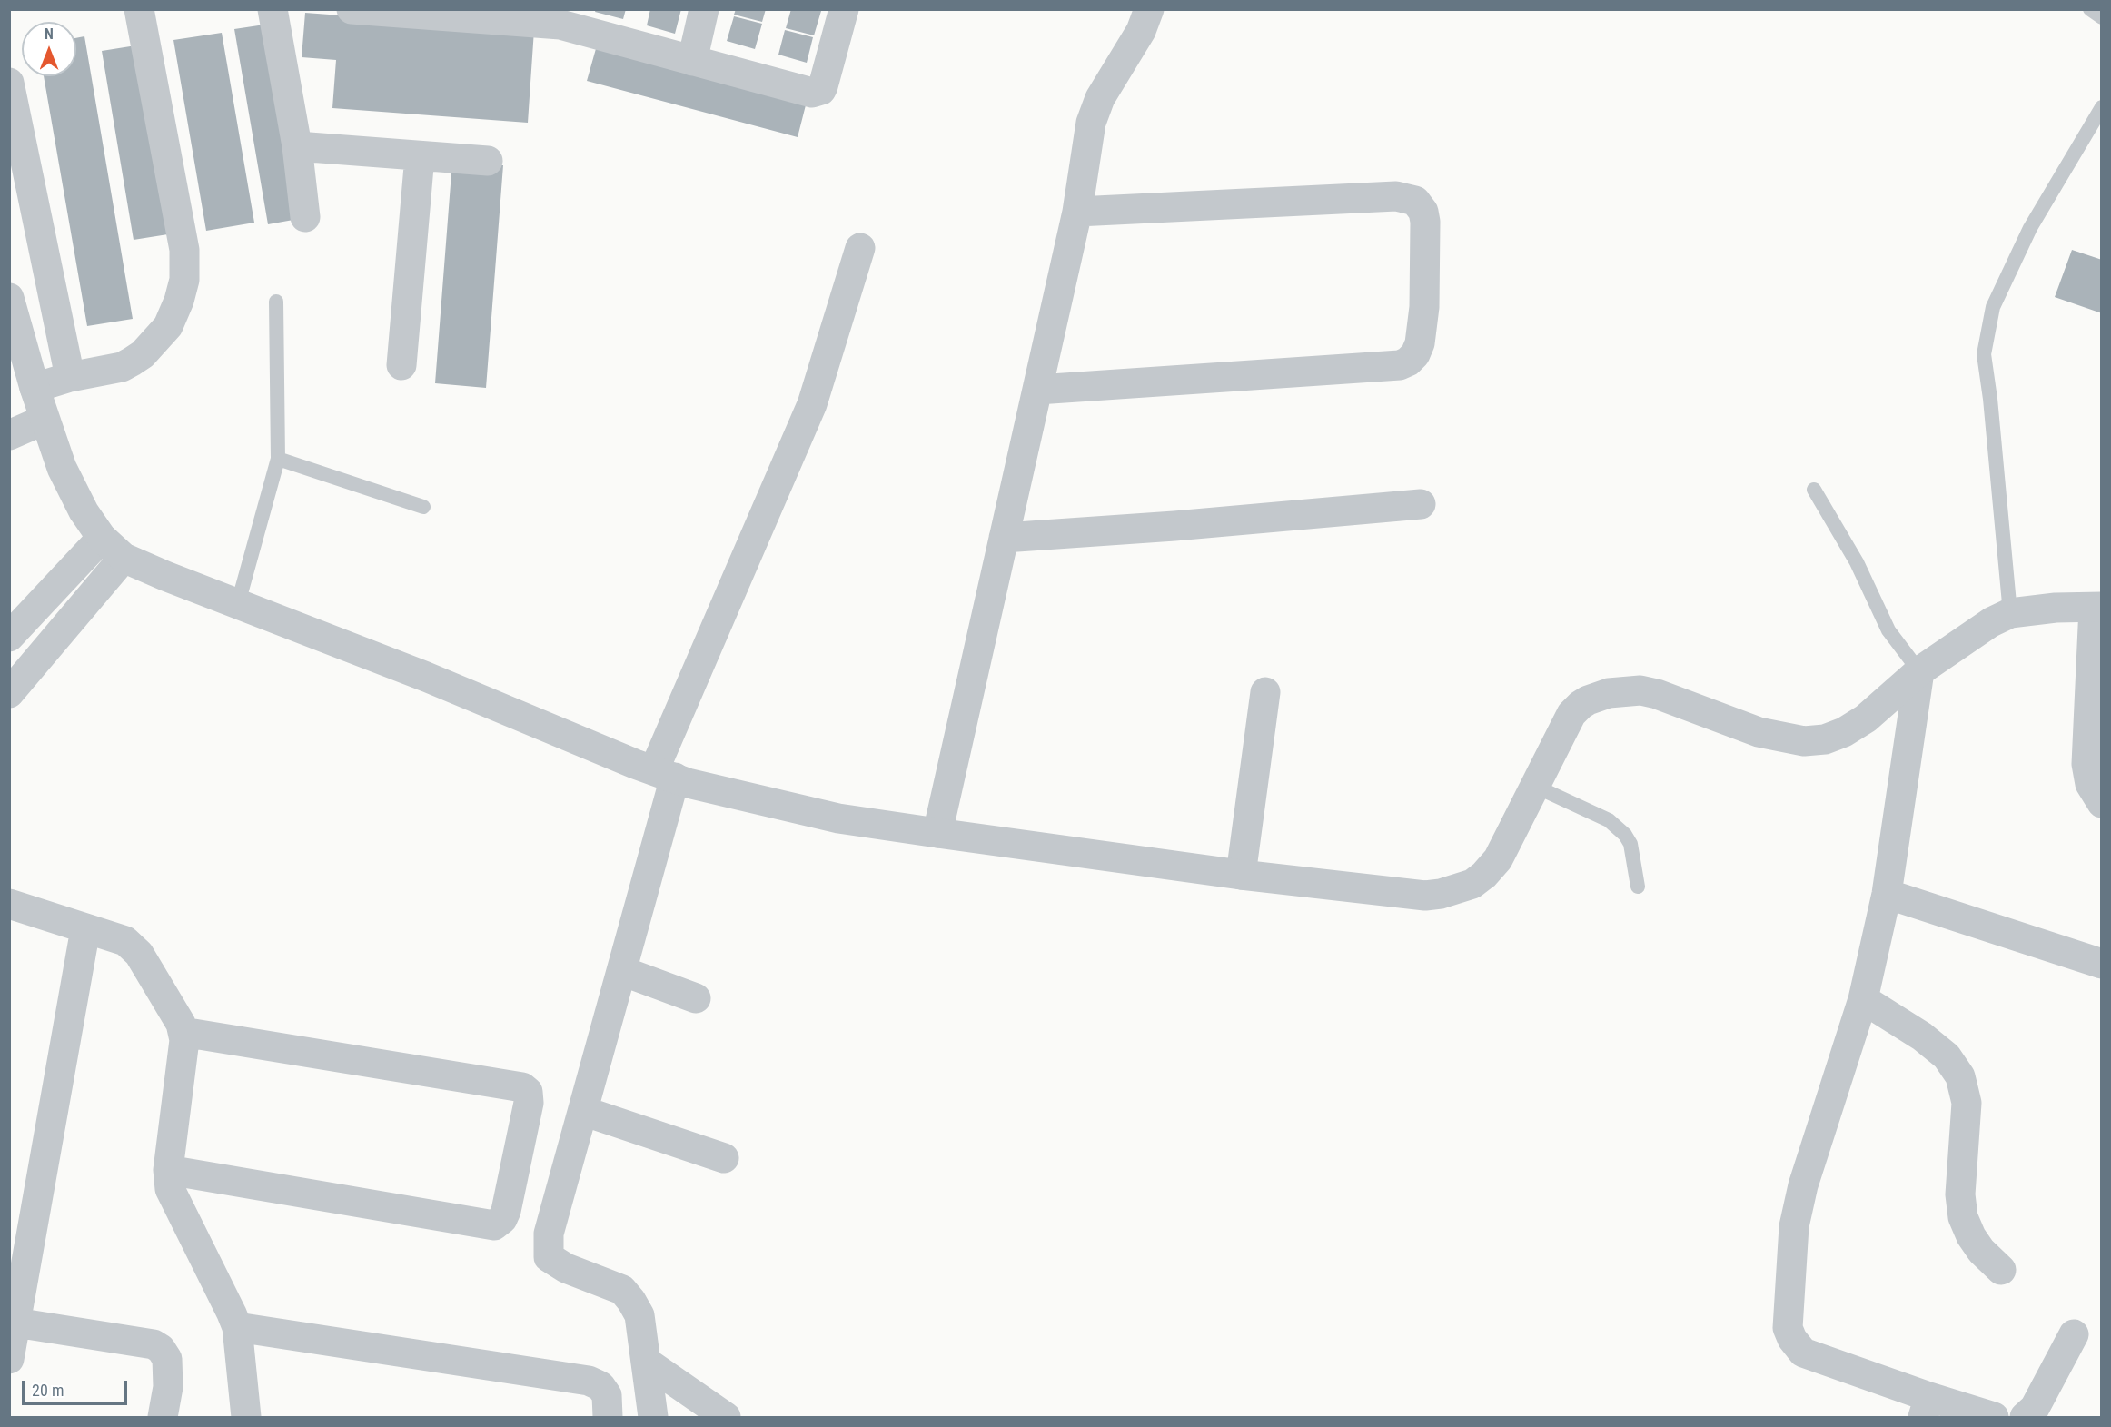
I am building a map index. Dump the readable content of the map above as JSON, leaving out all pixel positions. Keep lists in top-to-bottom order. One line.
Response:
{"scale_bar":"20 m","north":"top"}
